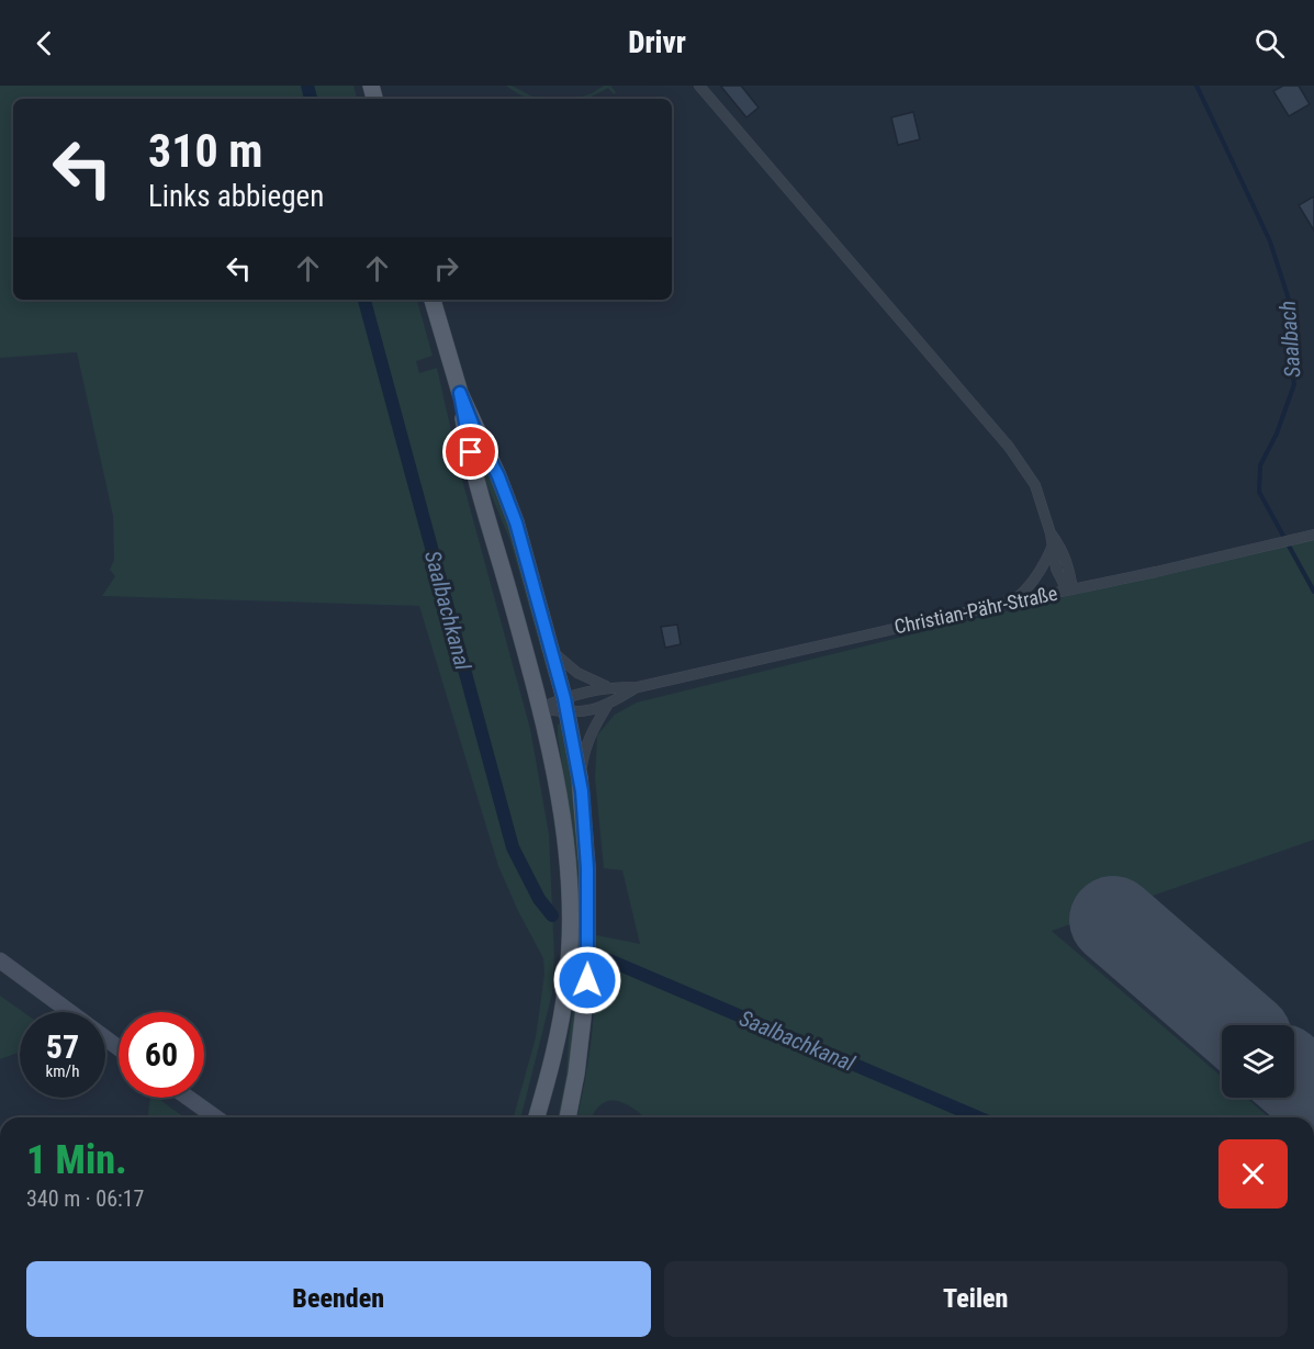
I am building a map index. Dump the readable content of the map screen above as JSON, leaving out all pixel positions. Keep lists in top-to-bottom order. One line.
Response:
{"streets":{"street":["Christian-Pähr-Straße"]},"water":["Saalbach","Saalbachkanal"],"page":{"header":"Drivr","turn":["310 m","Links abbiegen"],"speed":"57 km/h","limit":"60","heading":["1 Min.","340 m · 06:17"],"buttons":["Beenden","Teilen"]}}
